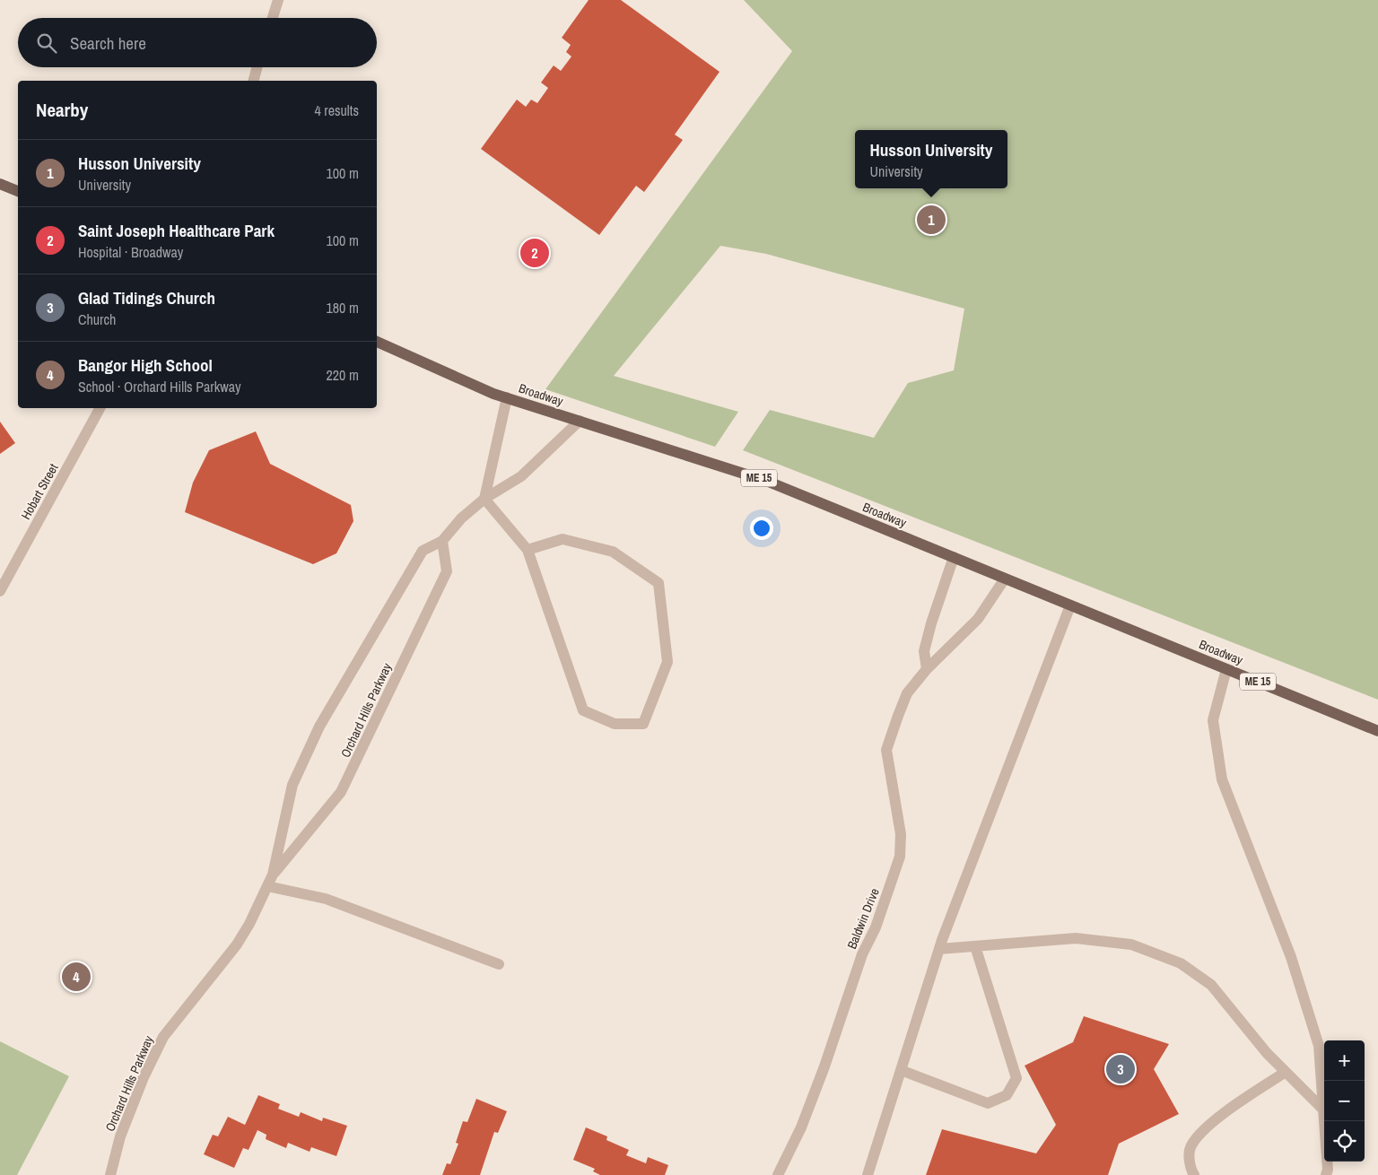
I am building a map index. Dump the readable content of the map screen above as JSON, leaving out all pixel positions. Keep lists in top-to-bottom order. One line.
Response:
{"streets":{"main road":["Broadway","ME 15"],"street":["Hobart Street","Orchard Hills Parkway","Baldwin Drive"]},"crossings":[["Broadway","Orchard Hills Parkway"],["Broadway","Baldwin Drive"]],"page":{"search":"Search here","heading":["Nearby","4 results"],"popup":["Husson University","University"],"list":[{"mark":"1","name":"Husson University","note":"University","value":"100 m"},{"mark":"2","name":"Saint Joseph Healthcare Park","note":"Hospital · Broadway","value":"100 m"},{"mark":"3","name":"Glad Tidings Church","note":"Church","value":"180 m"},{"mark":"4","name":"Bangor High School","note":"School · Orchard Hills Parkway","value":"220 m"}],"pins":["1","2","4","3"],"map_buttons":["+","−"]}}
